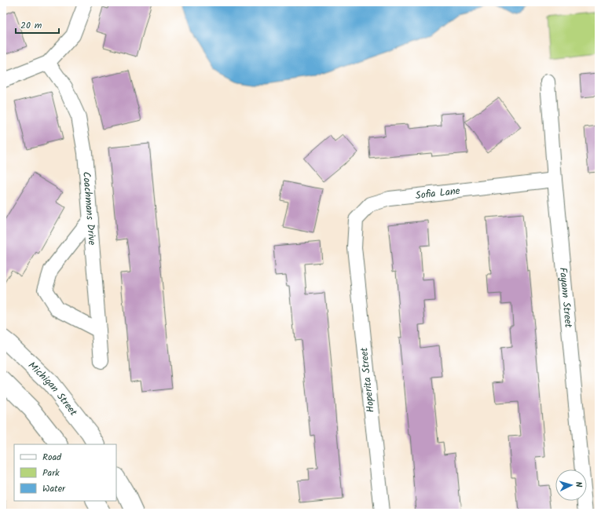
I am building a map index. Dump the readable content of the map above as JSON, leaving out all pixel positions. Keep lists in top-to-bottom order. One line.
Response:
{"streets":{"street":["Sofia Lane","Coachmans Drive","Fayann Street","Hoperita Street","Michigan Street"]},"crossings":[["Sofia Lane","Fayann Street"],["Sofia Lane","Hoperita Street"]],"legend":["Road","Park","Water"],"scale_bar":"20 m","north":"right"}
